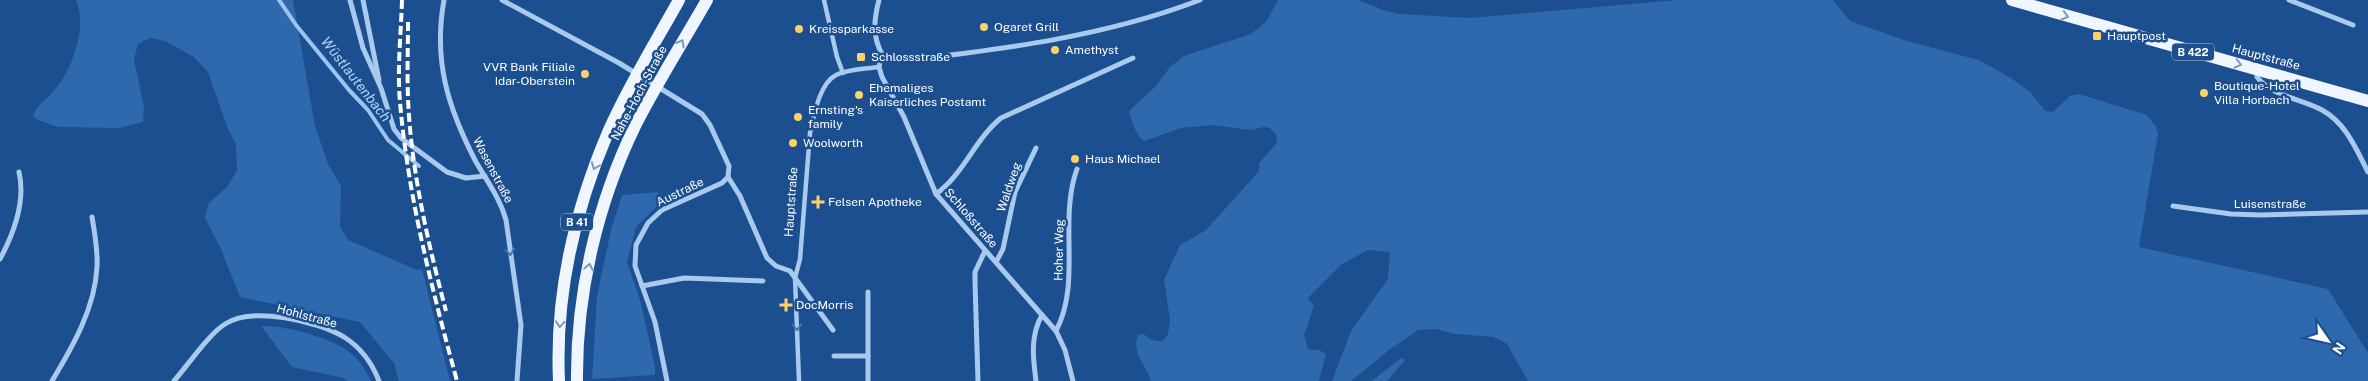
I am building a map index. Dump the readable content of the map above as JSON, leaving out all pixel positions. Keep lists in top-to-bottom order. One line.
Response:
{"streets":{"main road":["B 422","Hauptstraße","Nahe-Hoch-Straße","B 41"],"street":["Wasenstraße","Waldweg","Austraße","Luisenstraße","Schloßstraße","Hoher Weg","Hohlstraße"]},"crossings":[["Waldweg","Schloßstraße"],["Schloßstraße","Hoher Weg"]],"one_way":["Hauptstraße","Wasenstraße"],"water":["Wüstlautenbach"],"places":{"other":["Ogaret Grill","Kreissparkasse","Amethyst","VVR Bank Filiale Idar-Oberstein","Boutique-Hotel Villa Horbach","Ehemaliges Kaiserliches Postamt","Ernsting's family","Woolworth","Haus Michael"],"transit":["Hauptpost","Schlossstraße"],"health":["Felsen Apotheke","DocMorris"]},"north":"bottom right"}
